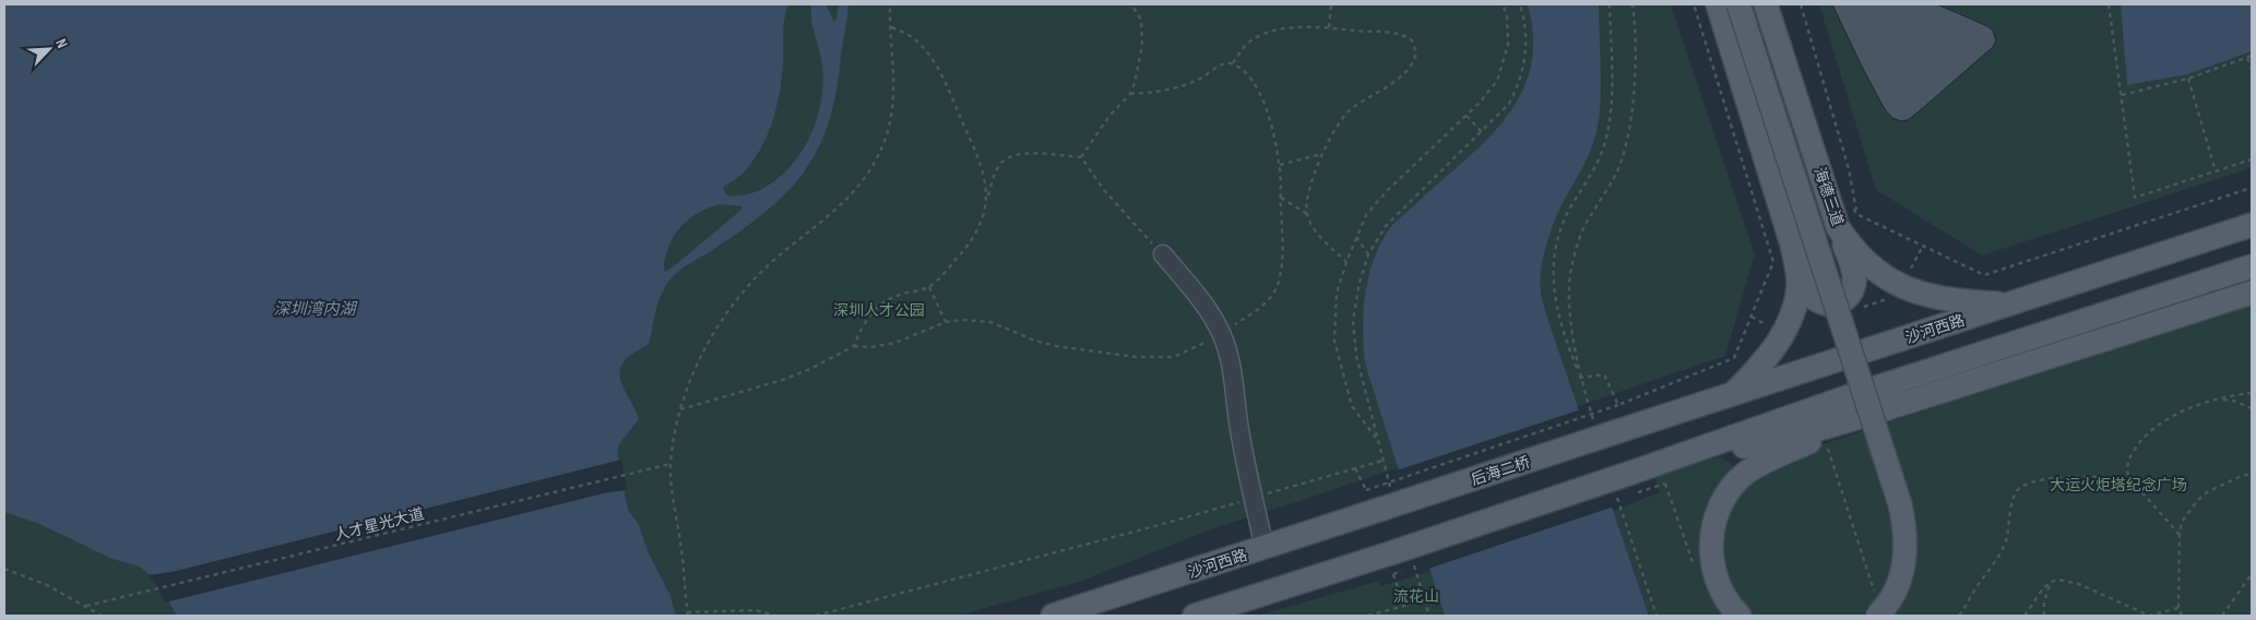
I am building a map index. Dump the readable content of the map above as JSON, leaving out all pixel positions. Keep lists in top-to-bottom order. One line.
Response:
{"streets":{"main road":["海德三道","沙河西路","后海二桥"],"path":["人才星光大道"]},"crossings":[["海德三道","沙河西路"],["沙河西路","后海二桥"]],"water":["深圳湾内湖"],"parks":["深圳人才公园","大运火炬塔纪念广场","流花山"],"north":"top right"}
